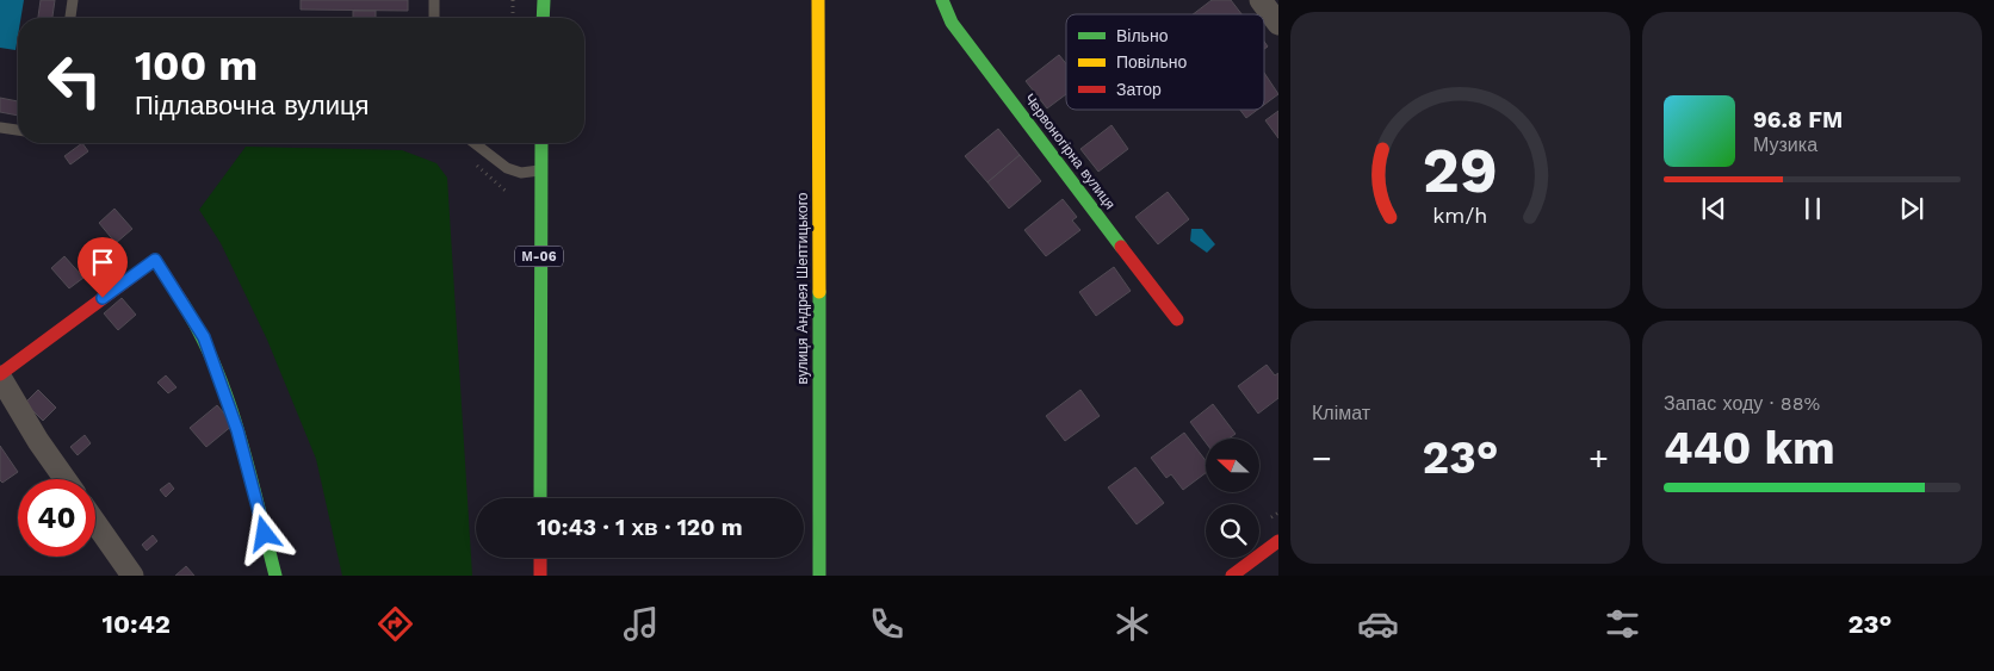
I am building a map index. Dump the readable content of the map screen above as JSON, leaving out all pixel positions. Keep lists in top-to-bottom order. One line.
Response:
{"streets":{"main road":["Червоногірна вулиця","М-06","вулиця Андрея Шептицького"]},"legend":["Вільно","Повільно","Затор"],"north":"left","page":{"turn":["100 m","Підлавочна вулиця"],"song":["96.8 FM","Музика"],"tile":["Клімат",["Запас ходу · 88%","440 km"]],"heat":["−","23°","+"],"limit":"40","trip":"10:43 · 1 хв · 120 m","tabs":["10:42","23°"],"gauge":["29","km/h"]}}
